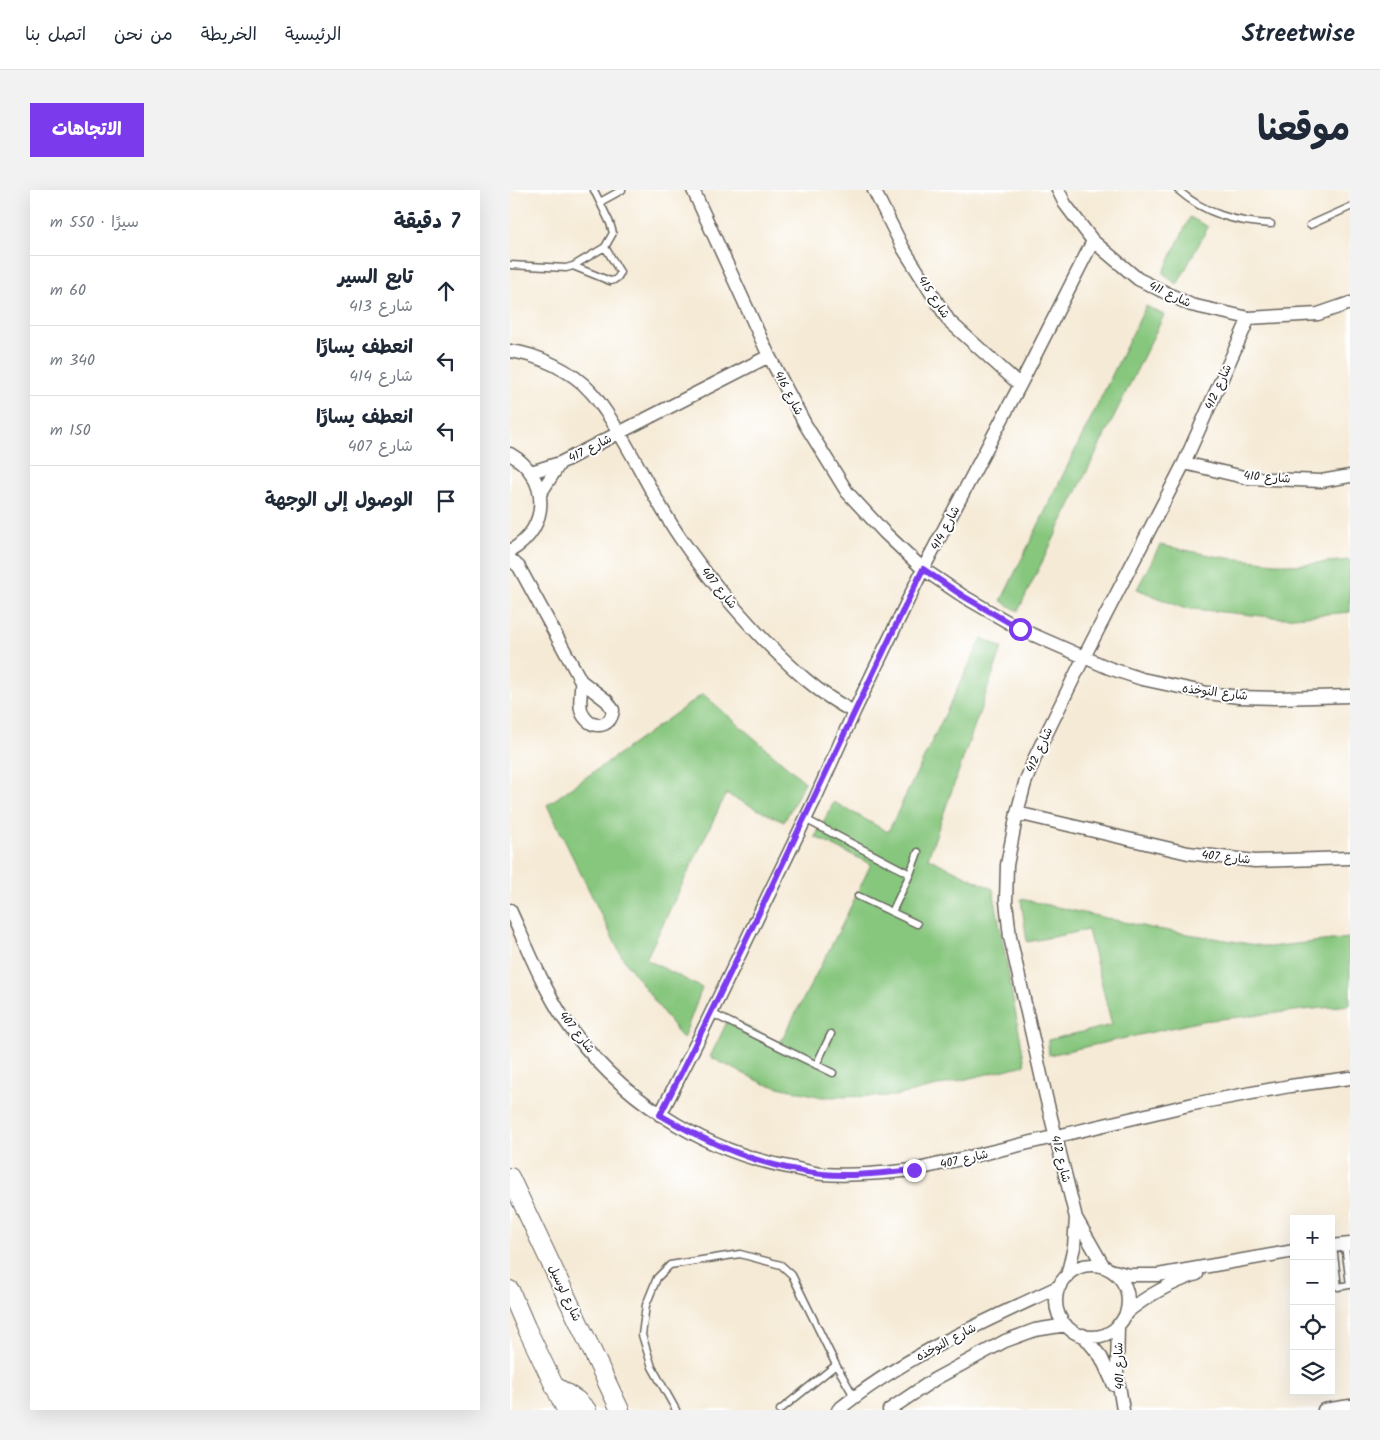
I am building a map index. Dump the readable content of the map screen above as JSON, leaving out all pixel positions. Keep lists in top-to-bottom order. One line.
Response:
{"streets":{"street":["شارع 411","شارع 415","شارع 412","شارع 416","شارع 417","شارع 410","شارع 414","شارع 407","شارع النوخذه","شارع لوسيل","شارع 401"]},"crossings":[["شارع 411","شارع 412"],["شارع 411","شارع 414"],["شارع 415","شارع 414"],["شارع 412","شارع 416"],["شارع 412","شارع 410"],["شارع 412","شارع 407"],["شارع 412","شارع النوخذه"],["شارع 412","شارع 401"],["شارع 416","شارع 414"],["شارع 416","شارع النوخذه"],["شارع 417","شارع 407"],["شارع 414","شارع 407"],["شارع النوخذه","شارع 401"]],"page":{"header":"Streetwise","nav":["الرئيسية","الخريطة","من نحن","اتصل بنا"],"title":"موقعنا","buttons":"الاتجاهات","heading":["7 دقيقة","سيرًا · 550 m"],"list":[["تابع السير","شارع 413","60 m"],["انعطف يسارًا","شارع 414","340 m"],["انعطف يسارًا","شارع 407","150 m"],"الوصول إلى الوجهة"],"map_buttons":["+","−"]}}
